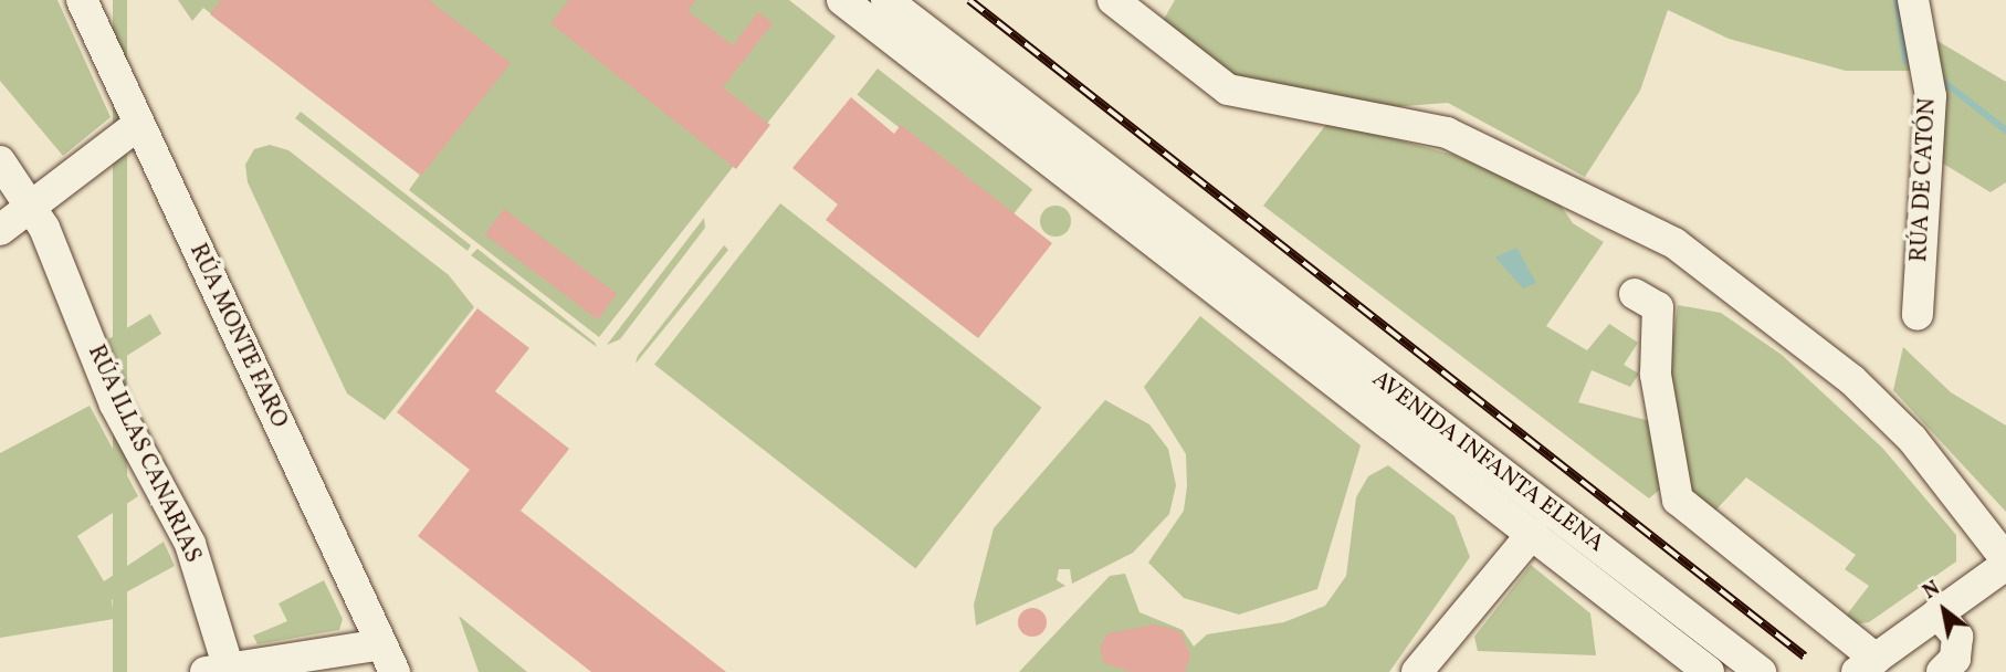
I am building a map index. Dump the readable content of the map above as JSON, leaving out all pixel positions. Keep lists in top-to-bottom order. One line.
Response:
{"streets":{"street":["RÚA DE CATÓN","RÚA MONTE FARO","RÚA ILLAS CANARIAS","AVENIDA INFANTA ELENA"]},"north":"top left"}
